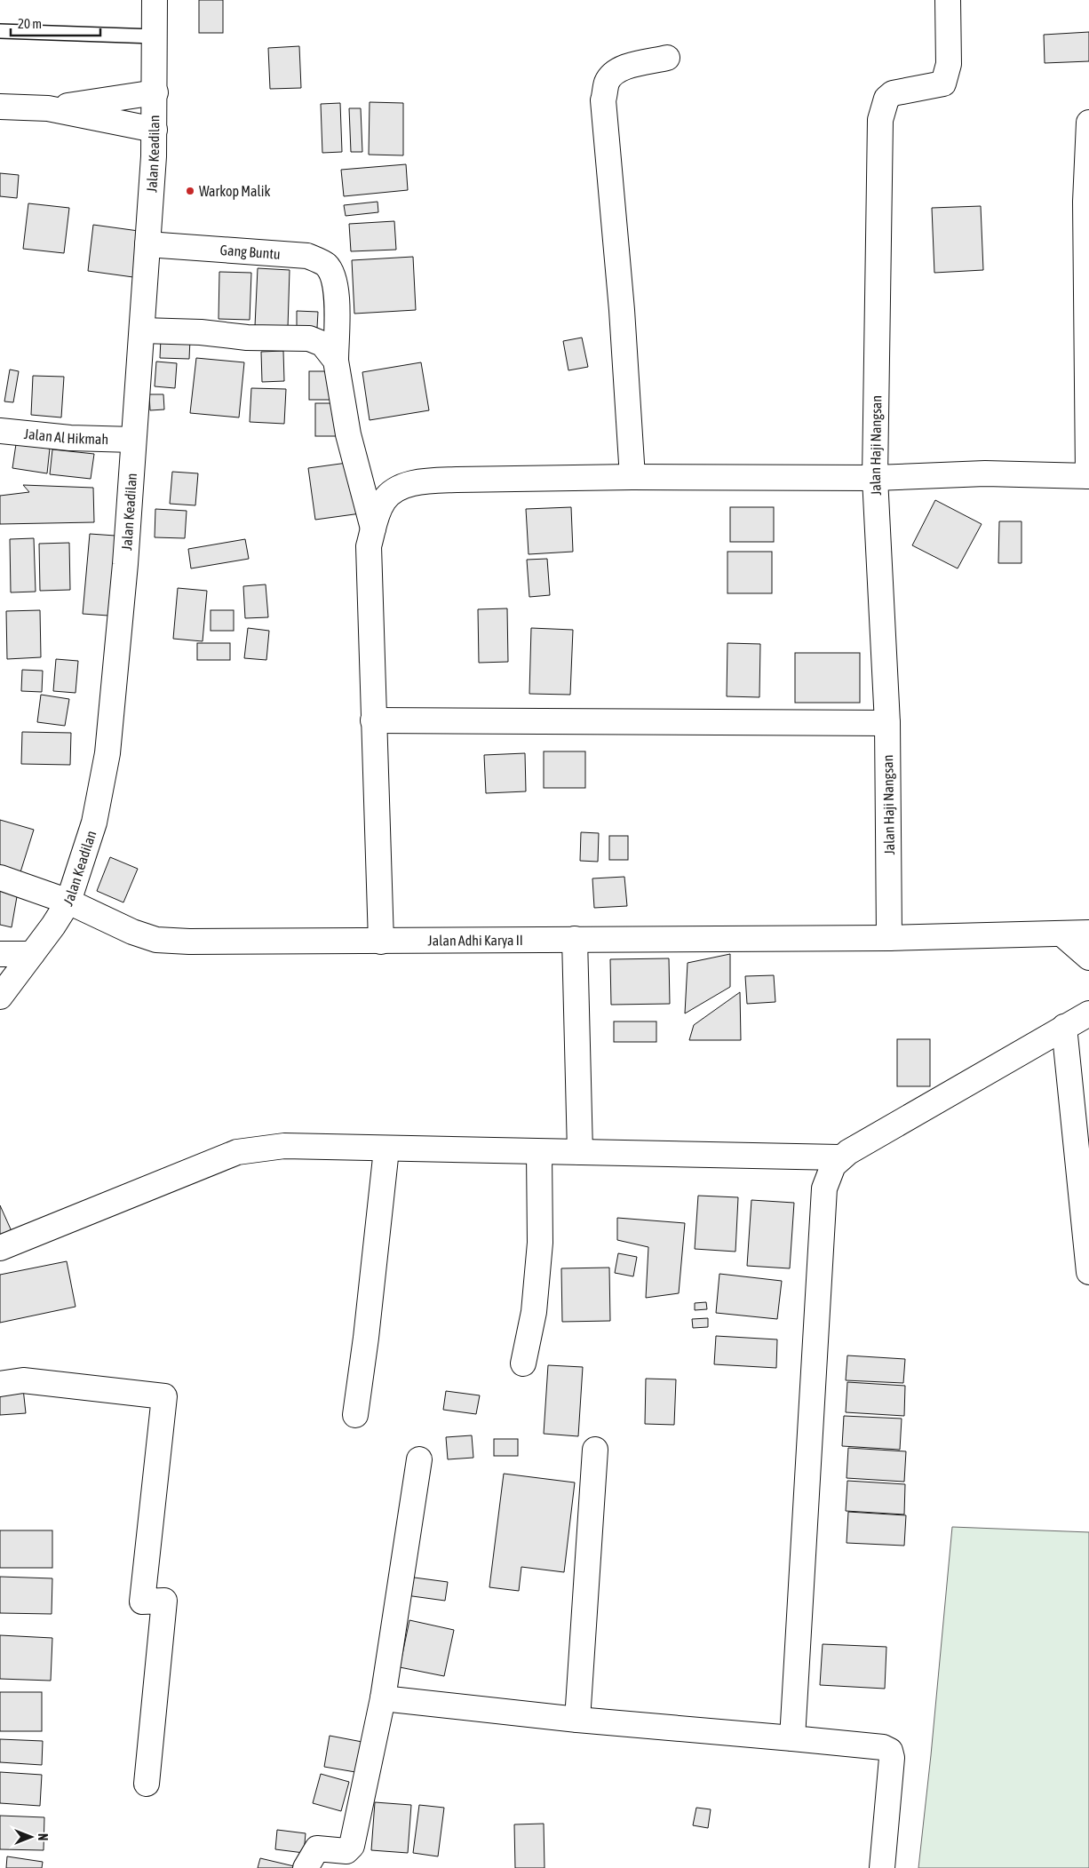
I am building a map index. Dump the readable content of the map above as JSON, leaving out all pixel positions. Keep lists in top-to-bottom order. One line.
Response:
{"streets":{"street":["Jalan Keadilan","Gang Buntu","Jalan Al Hikmah","Jalan Haji Nangsan","Jalan Adhi Karya II"]},"crossings":[["Jalan Keadilan","Gang Buntu"],["Jalan Keadilan","Jalan Al Hikmah"],["Jalan Keadilan","Jalan Adhi Karya II"],["Jalan Haji Nangsan","Jalan Adhi Karya II"]],"places":["Warkop Malik"],"scale_bar":"20 m","north":"right"}
